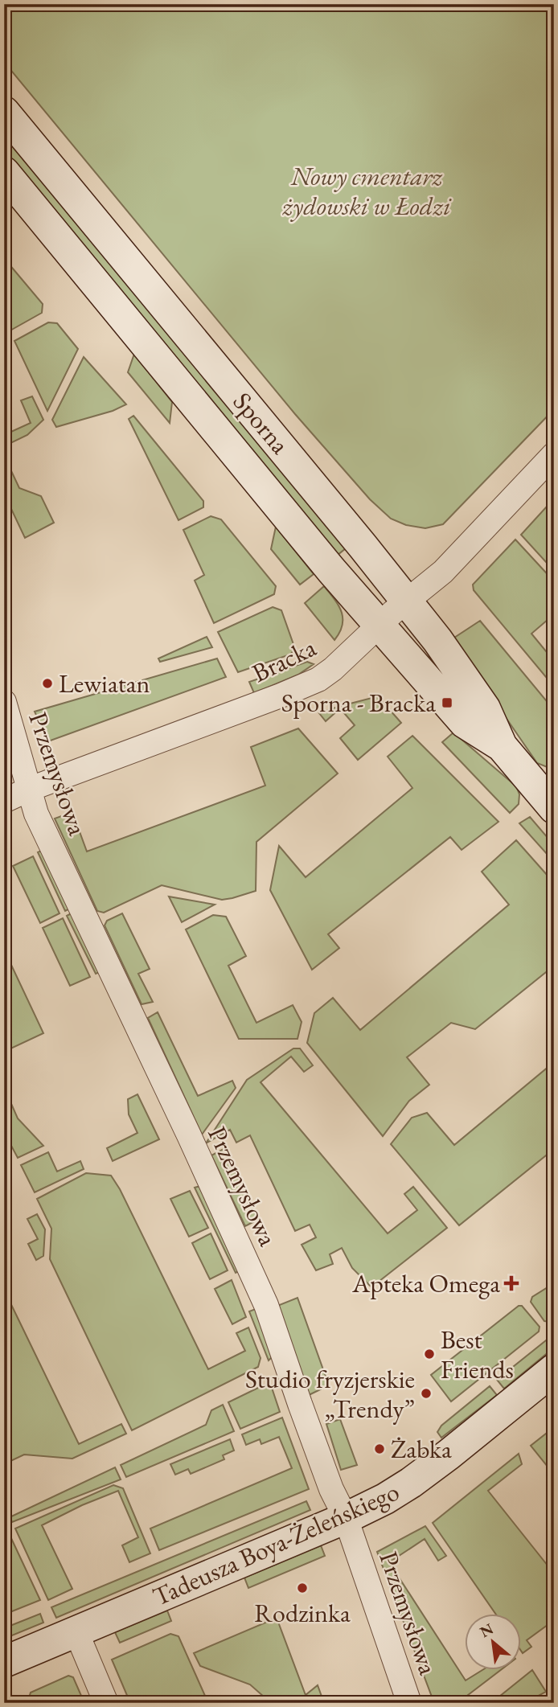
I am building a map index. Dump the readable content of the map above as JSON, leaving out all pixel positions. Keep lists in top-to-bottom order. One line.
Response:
{"streets":{"street":["Sporna","Bracka","Przemysłowa","Tadeusza Boya-Żeleńskiego"]},"crossings":[["Sporna","Bracka"],["Bracka","Przemysłowa"],["Przemysłowa","Tadeusza Boya-Żeleńskiego"]],"parks":["Nowy cmentarz żydowski w Łodzi"],"places":{"other":["Lewiatan","Best Friends","Studio fryzjerskie „Trendy”","Żabka","Rodzinka"],"transit":["Sporna - Bracka"],"health":["Apteka Omega"]},"north":"top left"}
